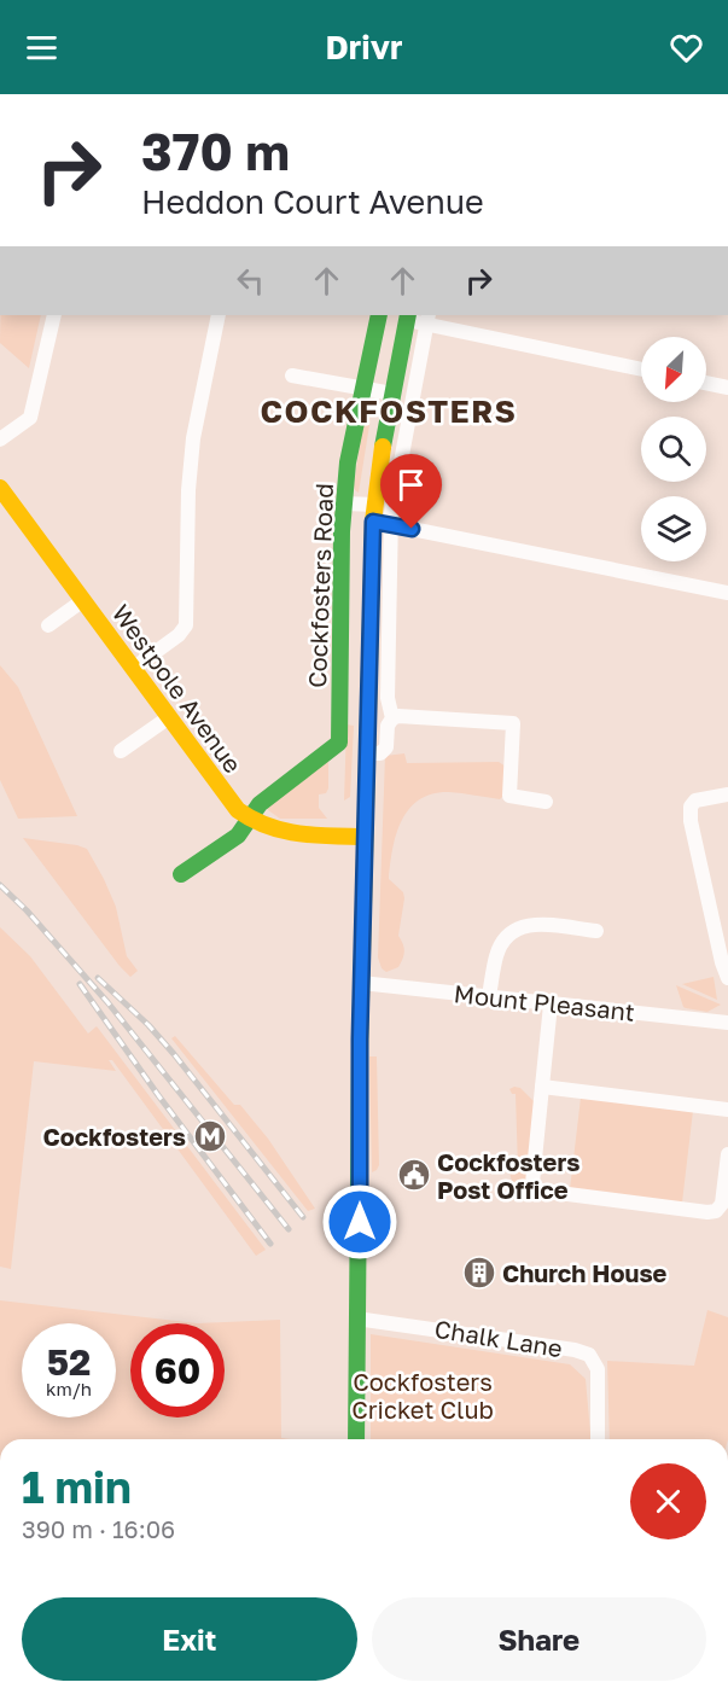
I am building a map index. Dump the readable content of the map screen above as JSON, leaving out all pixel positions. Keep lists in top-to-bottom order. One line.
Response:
{"streets":{"street":["Cockfosters Road","Westpole Avenue","Mount Pleasant","Chalk Lane"]},"crossings":[["Cockfosters Road","Westpole Avenue"]],"districts":["COCKFOSTERS"],"parks":["Cockfosters Cricket Club"],"places":{"metro station":["Cockfosters"],"public building":["Cockfosters Post Office"],"building":["Church House"]},"north":"bottom left","page":{"header":"Drivr","turn":["370 m","Heddon Court Avenue"],"speed":"52 km/h","limit":"60","heading":["1 min","390 m · 16:06"],"buttons":["Exit","Share"]}}
